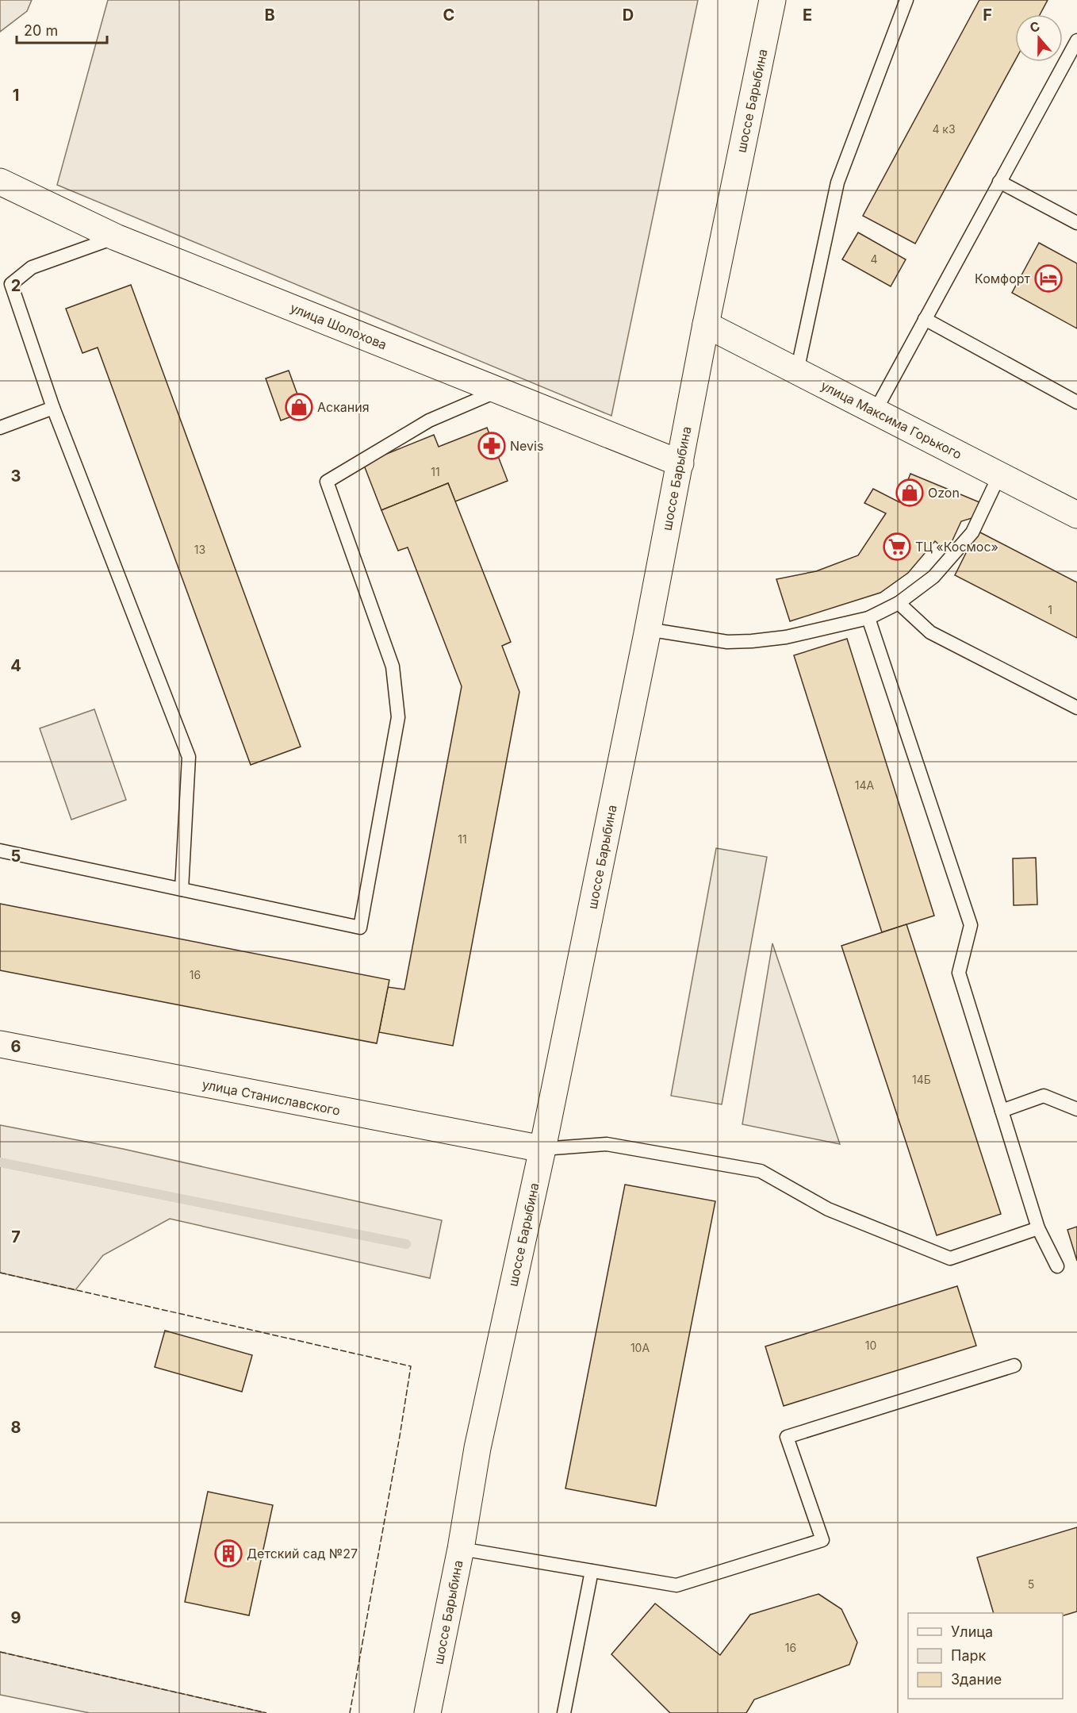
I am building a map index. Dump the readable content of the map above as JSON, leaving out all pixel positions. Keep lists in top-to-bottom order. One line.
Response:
{"streets":{"main road":["шоссе Барыбина","улица Шолохова","улица Максима Горького","улица Станиславского"]},"crossings":[["шоссе Барыбина","улица Шолохова"],["шоссе Барыбина","улица Максима Горького"],["шоссе Барыбина","улица Станиславского"]],"places":{"hotel":["Комфорт"],"shop":["Аскания","Ozon"],"pharmacy":["Nevis"],"supermarket":["ТЦ «Космос»"],"building":["Детский сад №27"]},"house_numbers":["4 к3","4","11","13","1","14А","11","16","14Б","10","10А","5","16"],"legend":["Улица","Парк","Здание"],"scale_bar":"20 m","north":"top","grid":{"columns":["B","C","D","E","F"],"rows":["1","2","3","4","5","6","7","8","9"]}}
